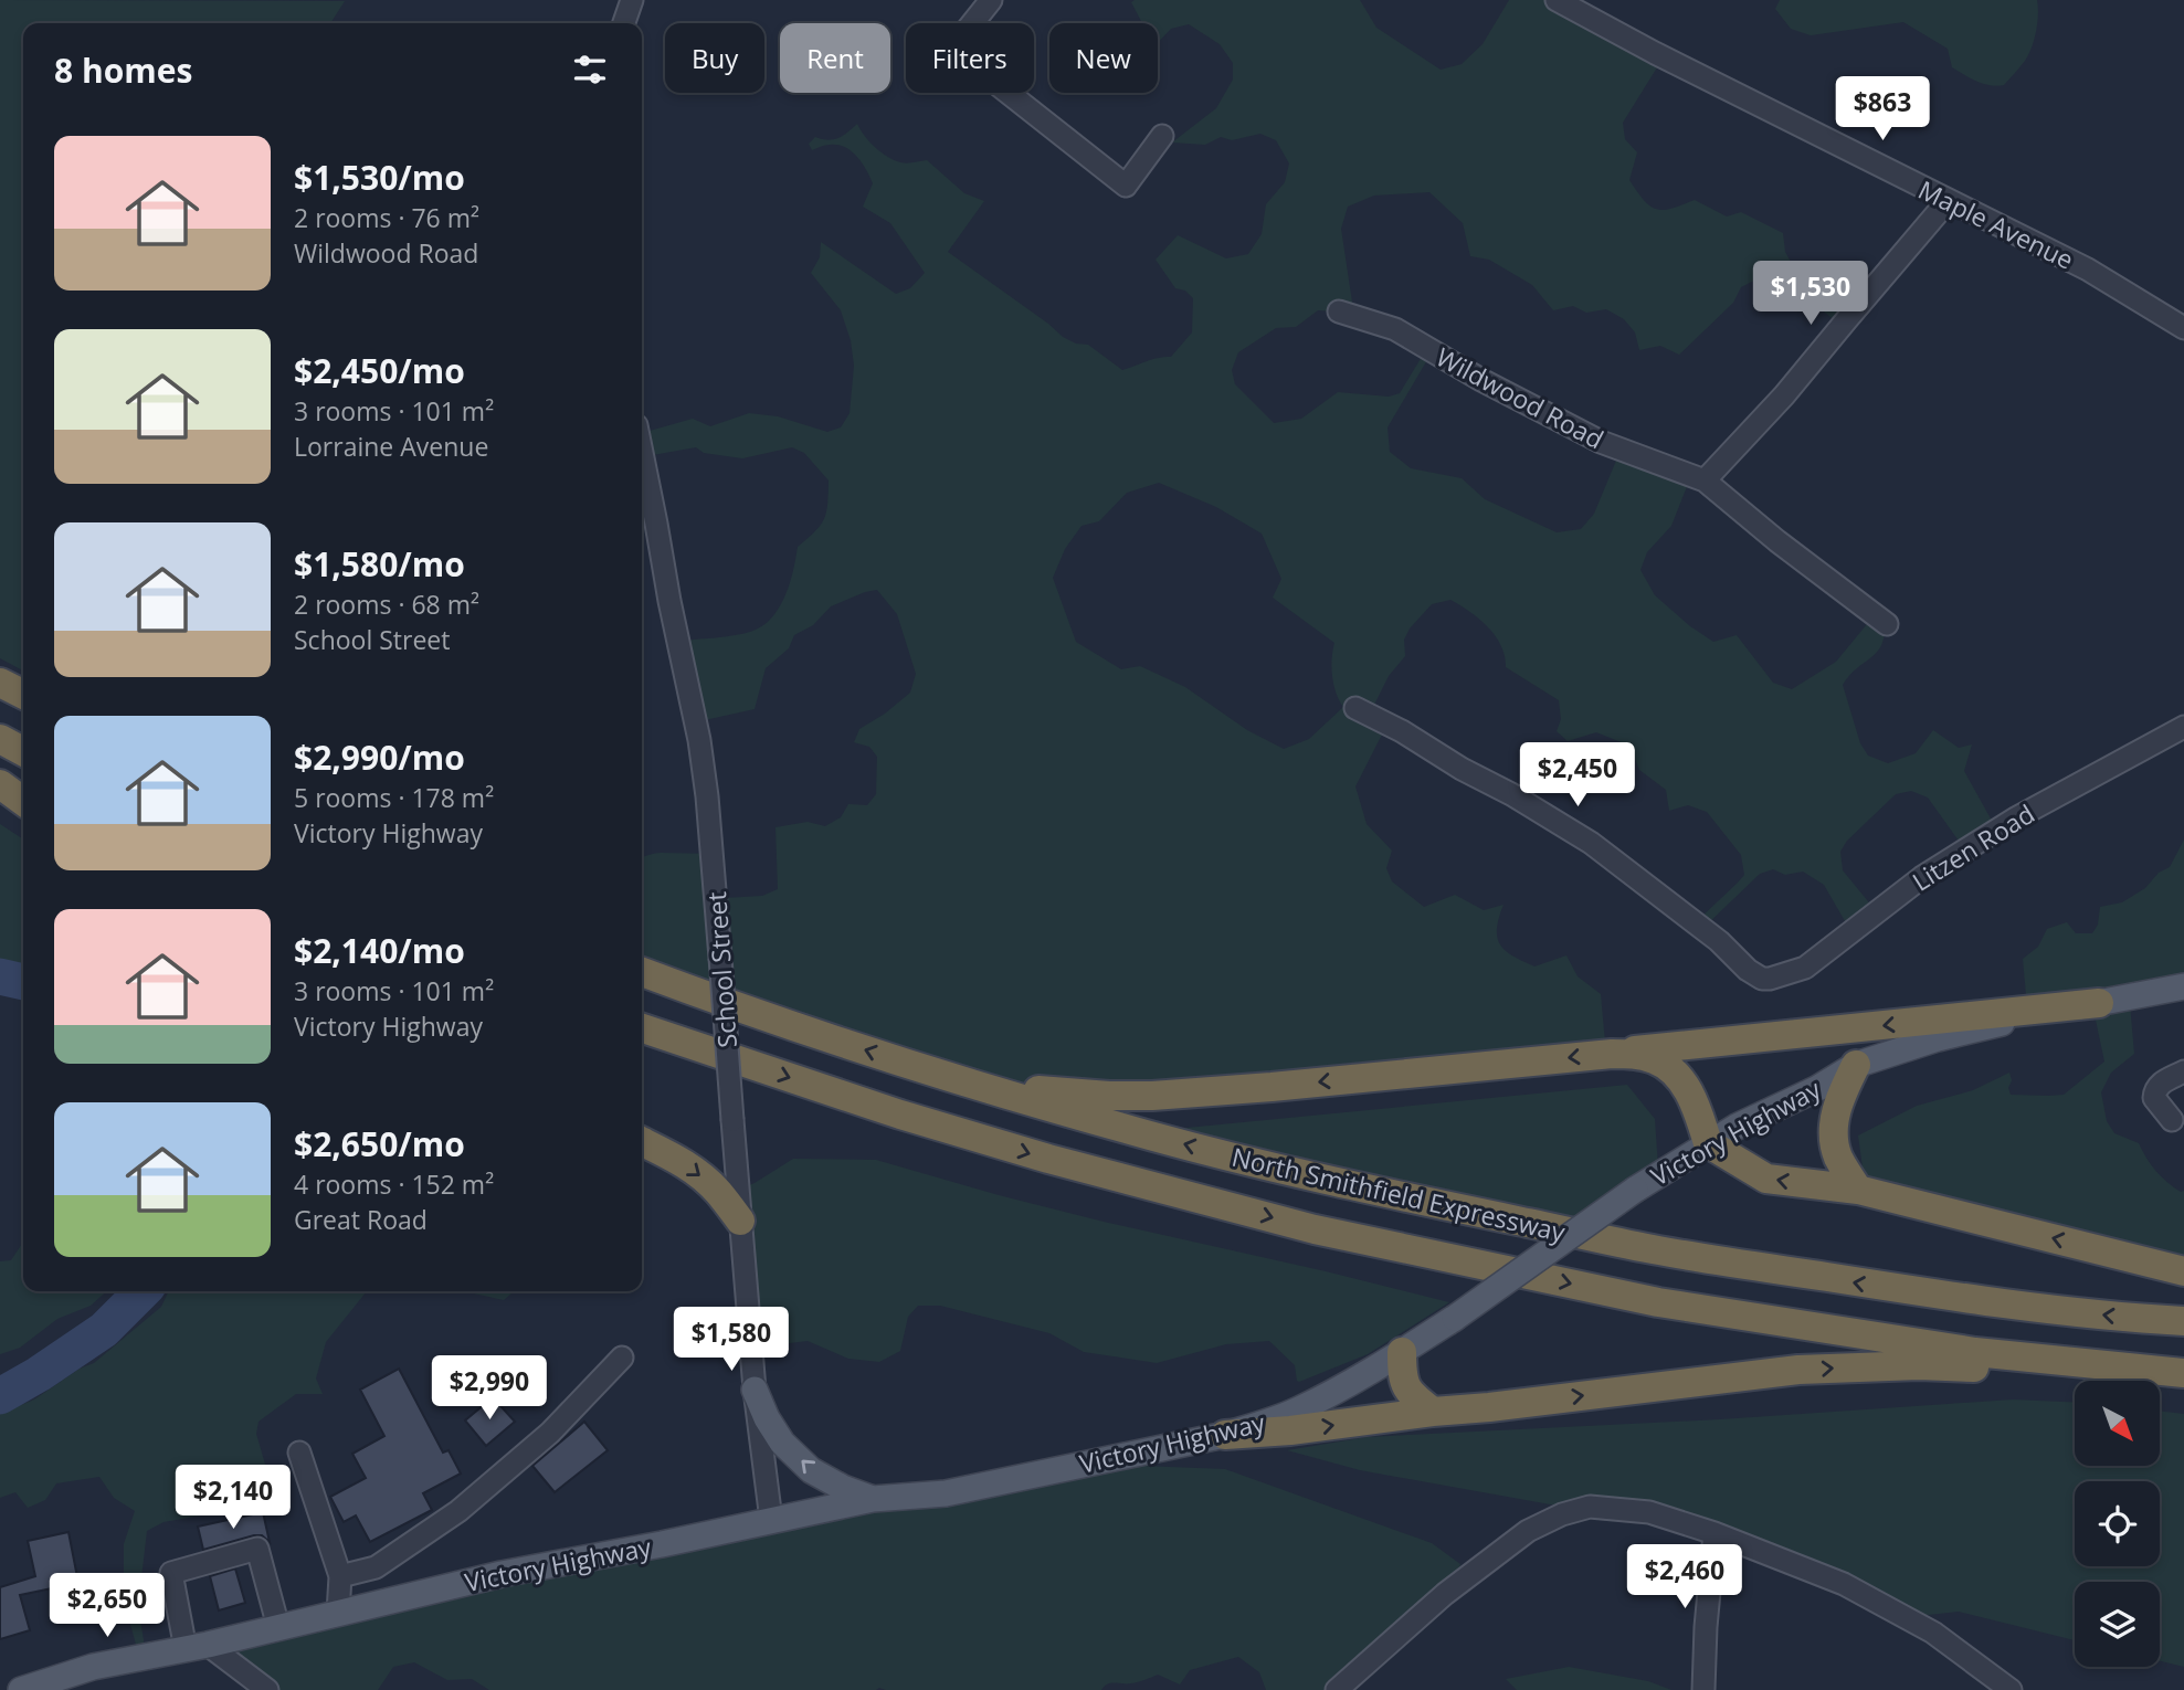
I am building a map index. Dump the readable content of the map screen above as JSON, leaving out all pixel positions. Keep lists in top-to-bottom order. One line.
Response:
{"streets":{"highway":["North Smithfield Expressway"],"main road":["Victory Highway"],"street":["Maple Avenue","Wildwood Road","Litzen Road","School Street"]},"crossings":[["School Street","Victory Highway"]],"north":"bottom right","page":{"chip":["Buy","Rent","Filters","New"],"heading":"8 homes","price":["$863","$1,530","$2,450","$1,580","$2,990","$2,140","$2,460","$2,650"],"list":[{"name":"$1,530/mo","note":"2 rooms · 76 m² · Wildwood Road"},{"name":"$2,450/mo","note":"3 rooms · 101 m² · Lorraine Avenue"},{"name":"$1,580/mo","note":"2 rooms · 68 m² · School Street"},{"name":"$2,990/mo","note":"5 rooms · 178 m² · Victory Highway"},{"name":"$2,140/mo","note":"3 rooms · 101 m² · Victory Highway"},{"name":"$2,650/mo","note":"4 rooms · 152 m² · Great Road"}]}}
